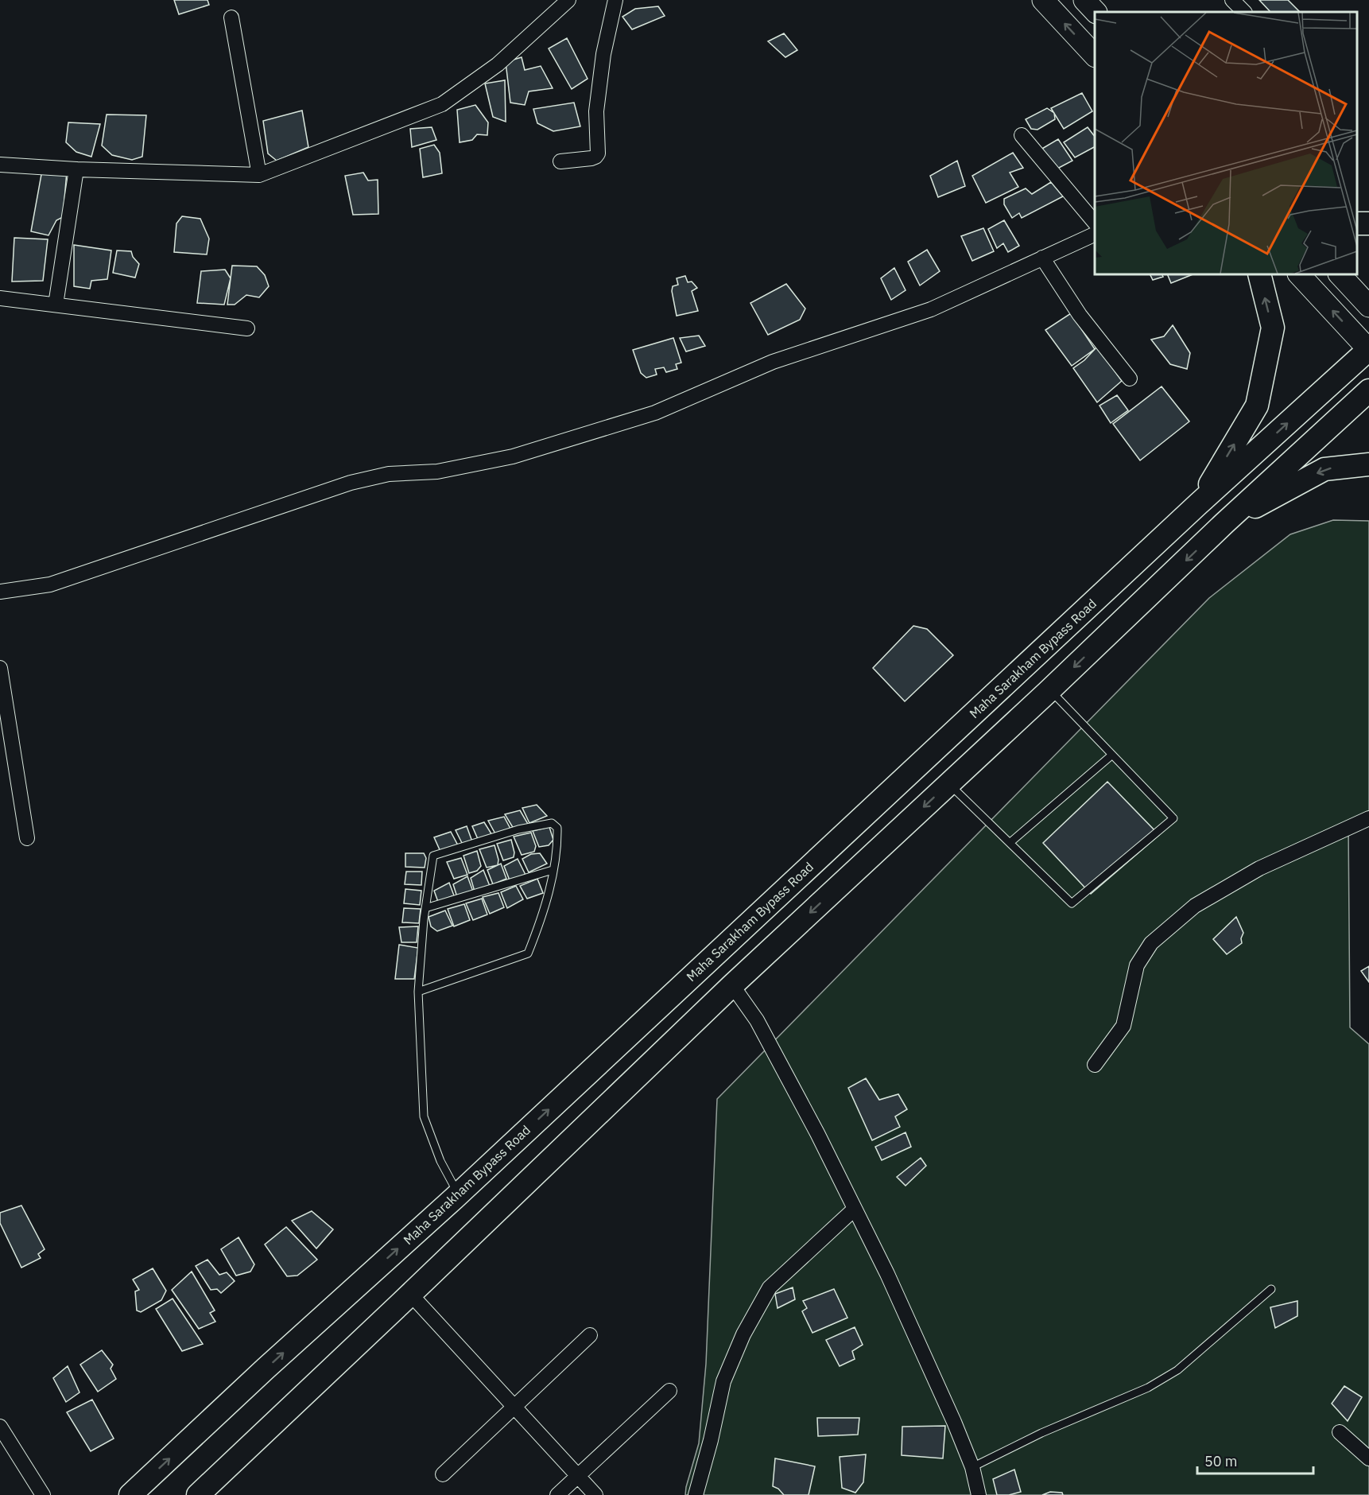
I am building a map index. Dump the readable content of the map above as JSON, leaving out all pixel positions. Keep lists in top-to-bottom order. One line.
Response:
{"streets":{"highway":["Maha Sarakham Bypass Road"]},"scale_bar":"50 m"}
